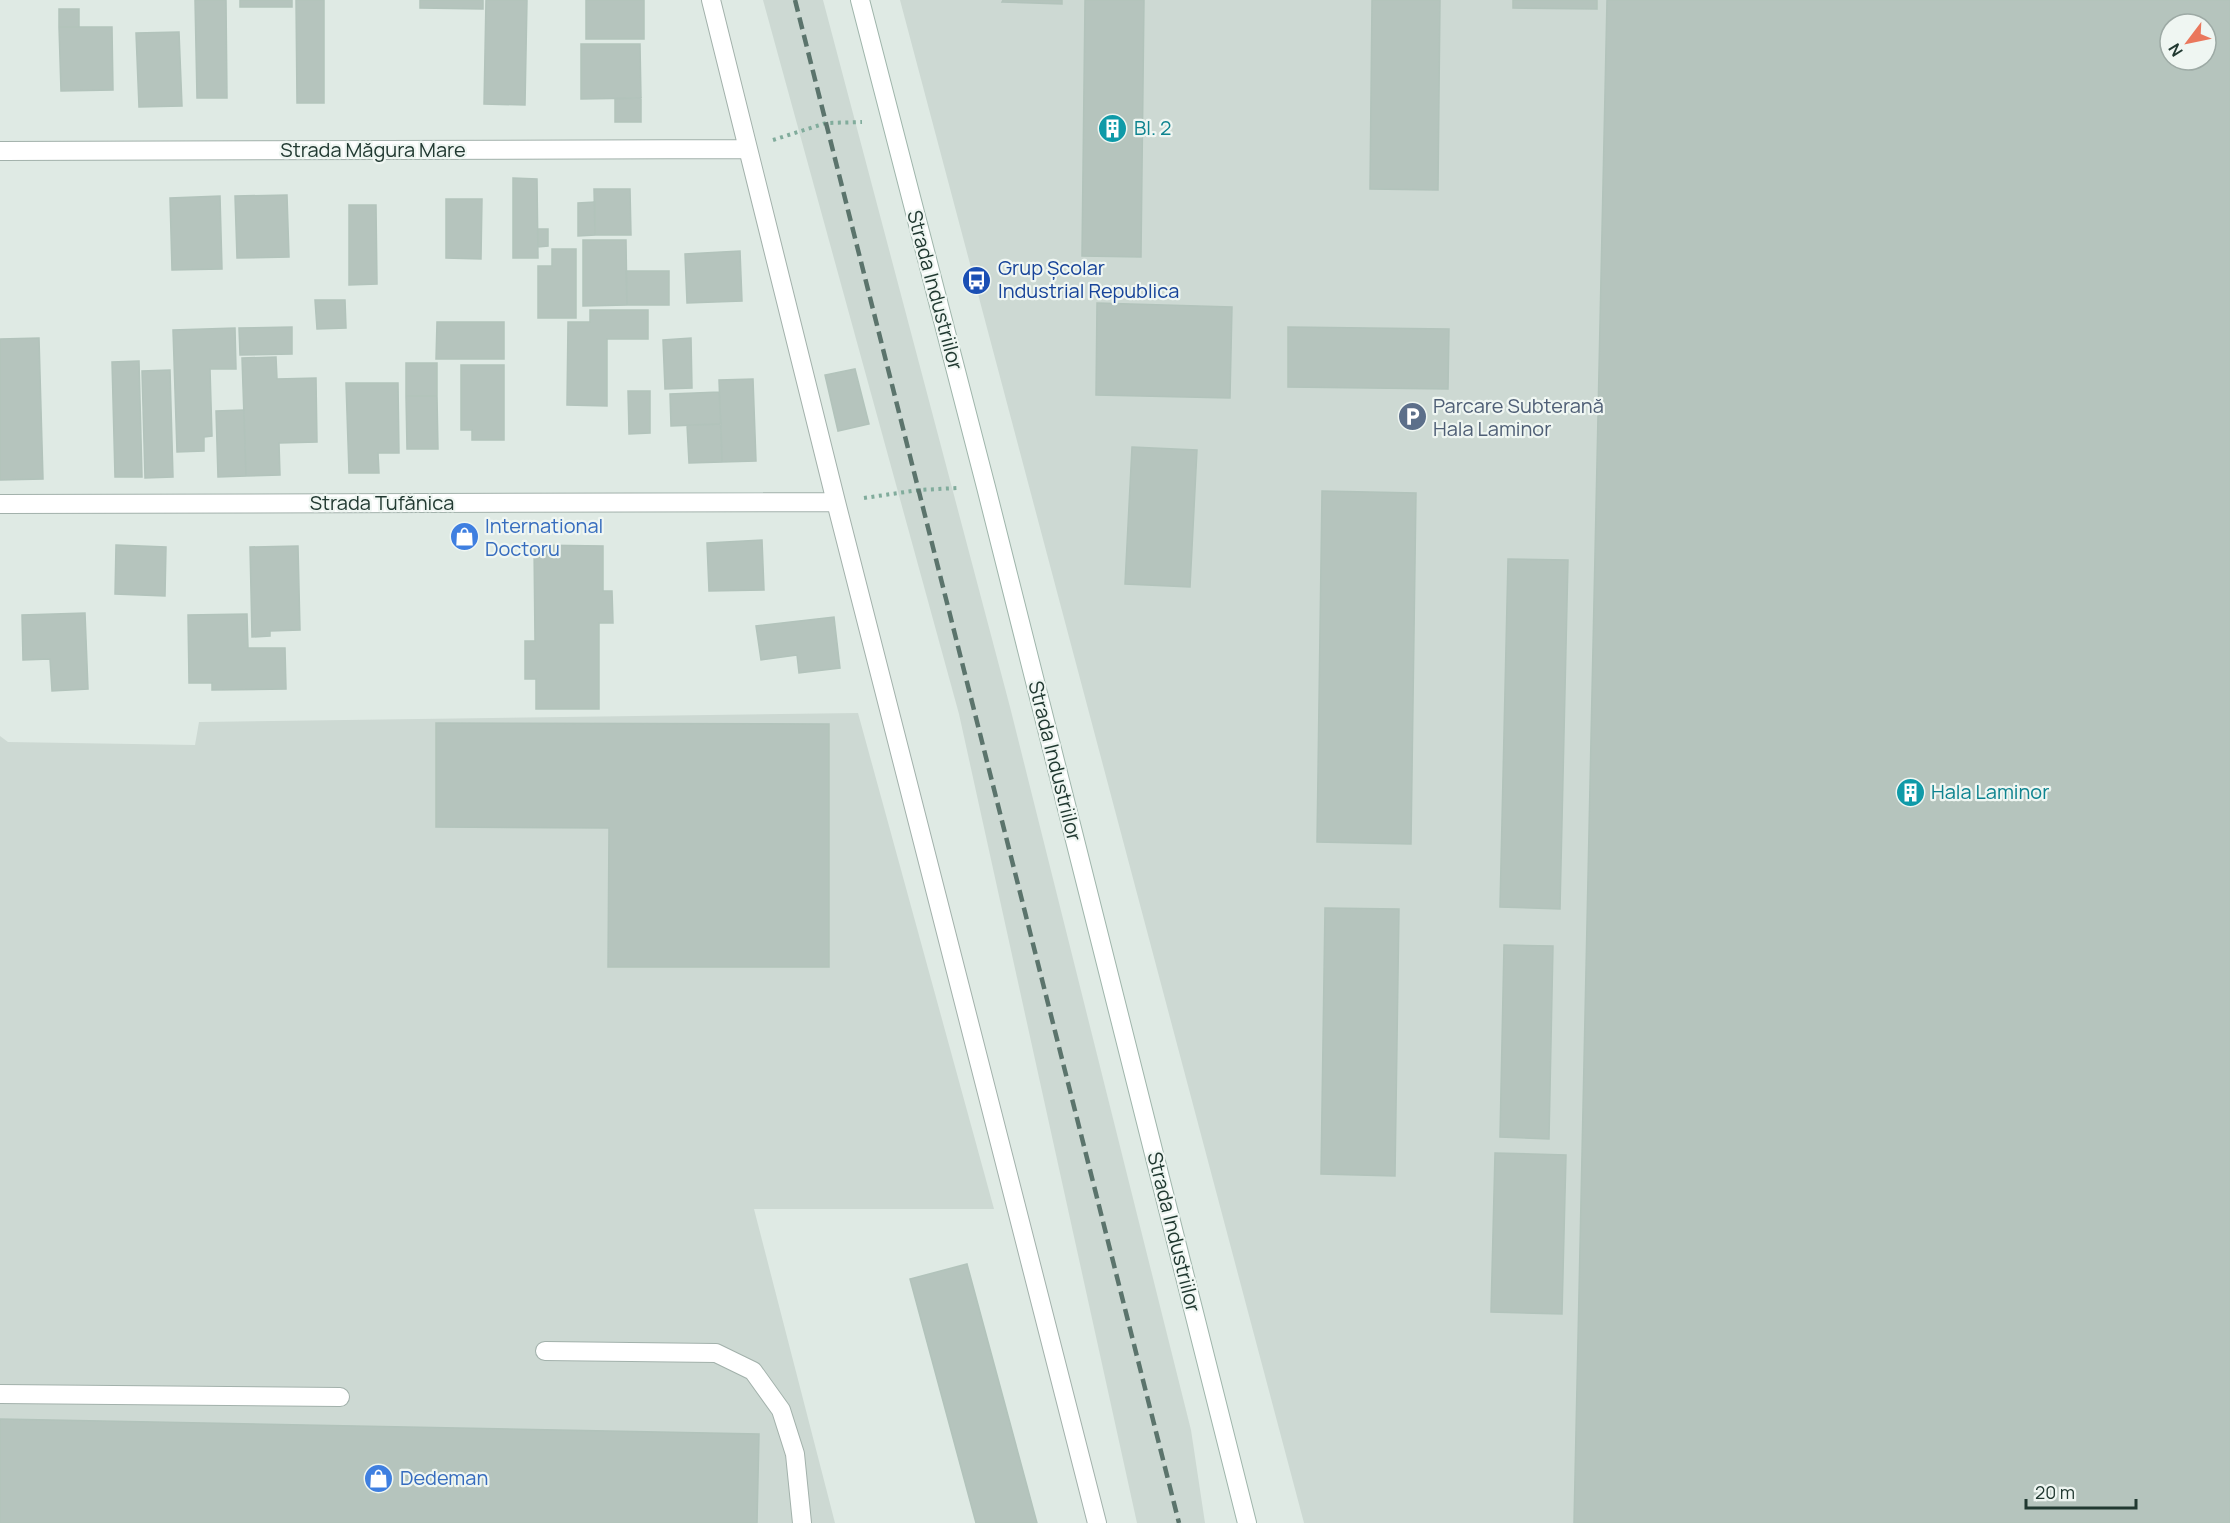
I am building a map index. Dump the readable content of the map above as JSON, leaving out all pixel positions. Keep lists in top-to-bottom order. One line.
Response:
{"streets":{"street":["Strada Măgura Mare","Strada Industriilor","Strada Tufănica"]},"places":{"building":["Bl. 2","Hala Laminor"],"bus stop":["Grup Școlar Industrial Republica"],"parking":["Parcare Subterană Hala Laminor"],"shop":["International Doctoru","Dedeman"]},"scale_bar":"20 m","north":"bottom left"}
